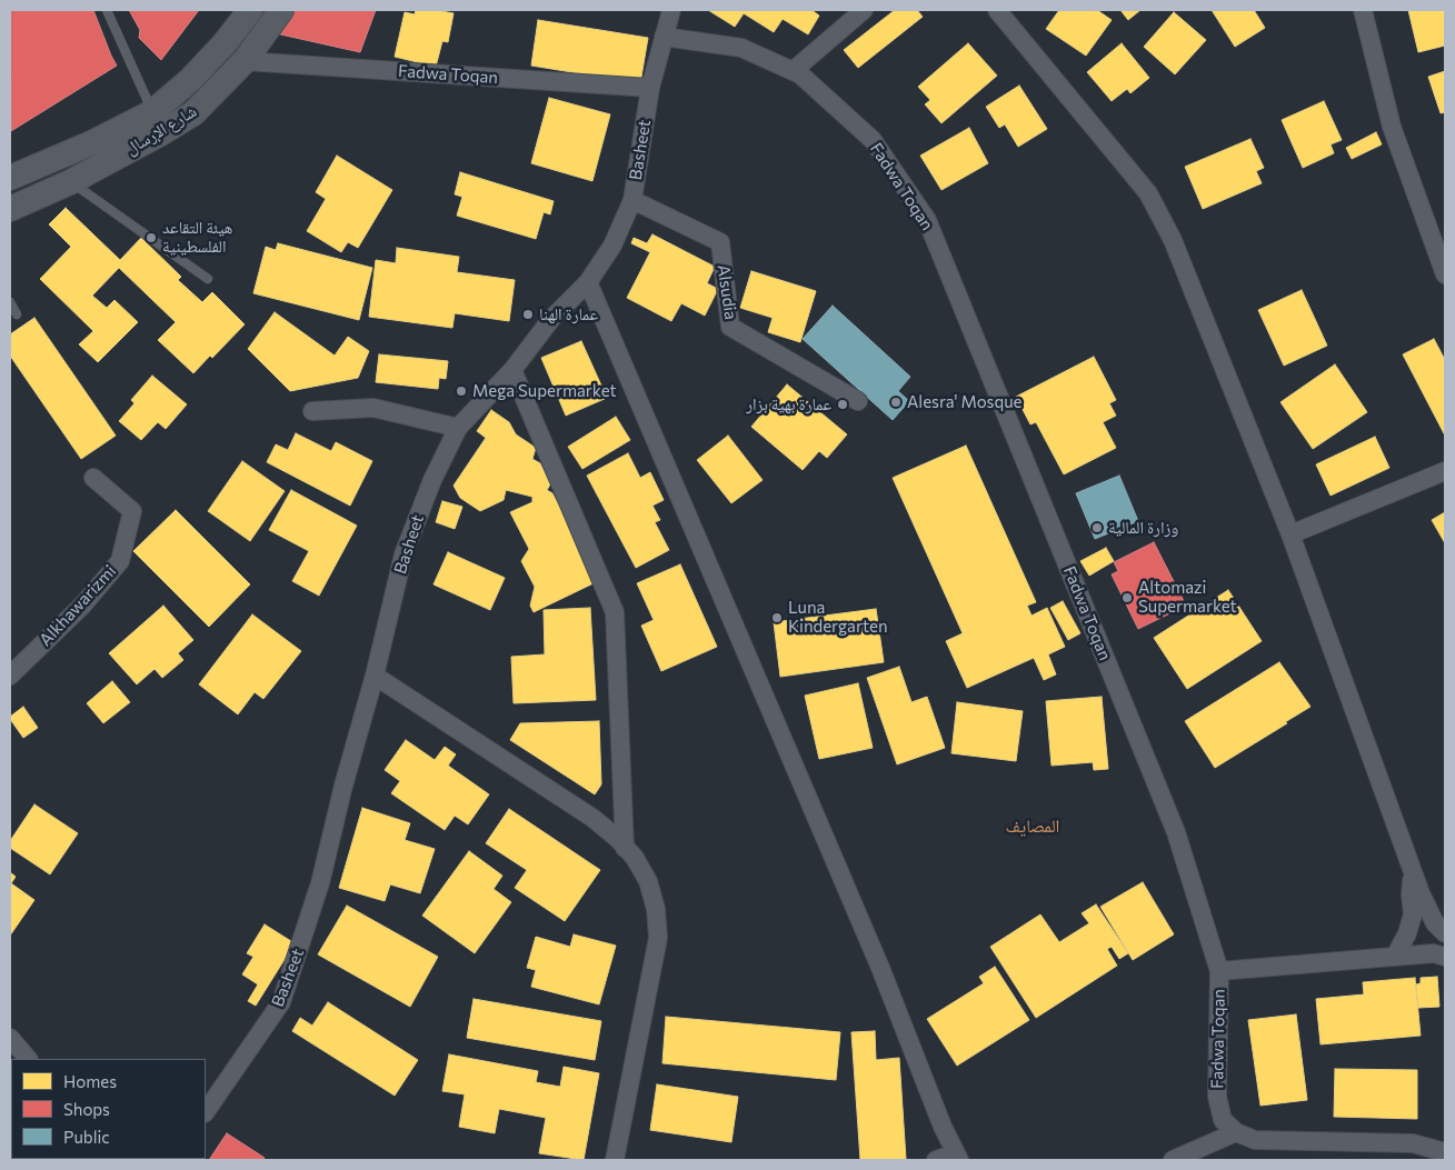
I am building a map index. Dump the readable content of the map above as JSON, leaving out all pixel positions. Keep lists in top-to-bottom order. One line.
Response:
{"streets":{"main road":["شارع الإرسال"],"street":["Fadwa Toqan","Basheet","Alsudia","Alkhawarizmi"]},"crossings":[["Fadwa Toqan","شارع الإرسال"],["Fadwa Toqan","Basheet"],["Basheet","Alsudia"]],"districts":["المصايف"],"places":["هيئة التقاعد الفلسطينية","عمارة الهنا","Mega Supermarket","Alesra' Mosque","عمارة بهية بزار","وزارة المالية","Altomazi Supermarket","Luna Kindergarten"],"legend":["Homes","Shops","Public"]}
